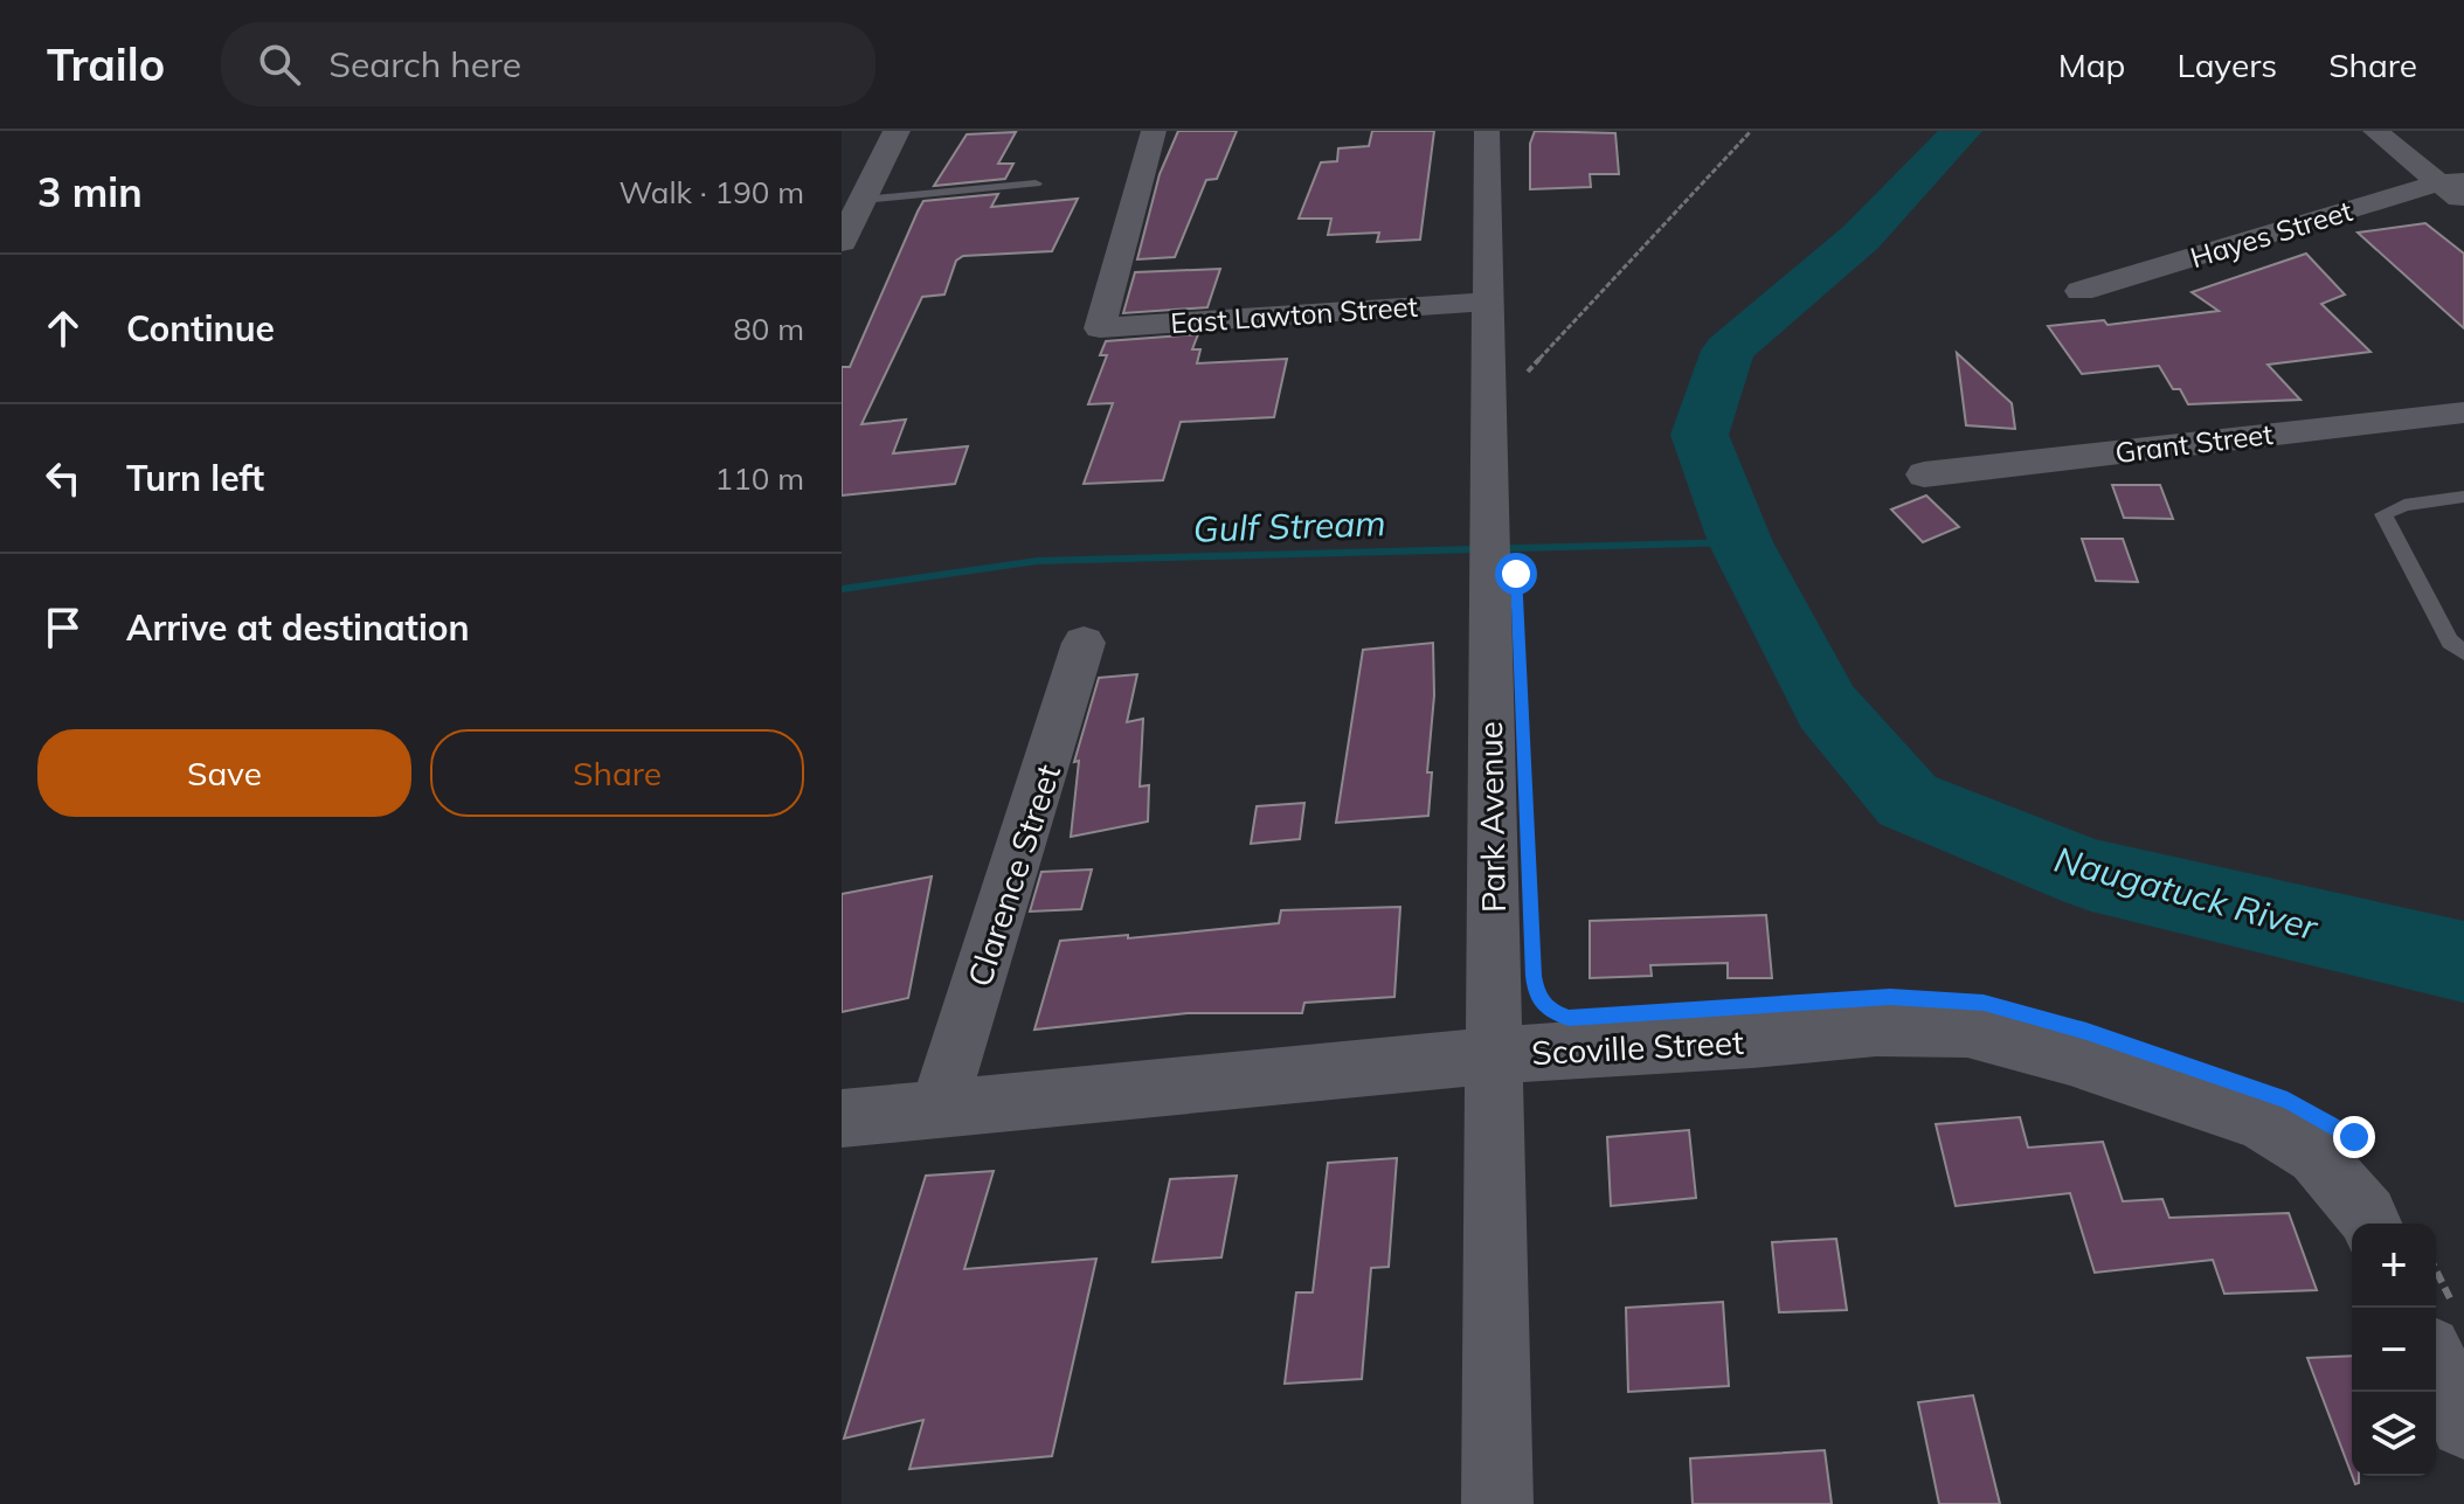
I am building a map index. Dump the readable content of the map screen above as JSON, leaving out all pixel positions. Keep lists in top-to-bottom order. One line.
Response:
{"streets":{"street":["Hayes Street","East Lawton Street","Grant Street","Park Avenue","Clarence Street","Scoville Street"]},"crossings":[["East Lawton Street","Park Avenue"],["Park Avenue","Scoville Street"],["Clarence Street","Scoville Street"]],"water":["Gulf Stream","Naugatuck River"],"page":{"header":"Trailo","search":"Search here","nav":["Map","Layers","Share"],"heading":["3 min","Walk · 190 m"],"list":[["Continue","80 m"],["Turn left","110 m"],"Arrive at destination"],"buttons":["Save","Share"],"map_buttons":["+","−"]}}
